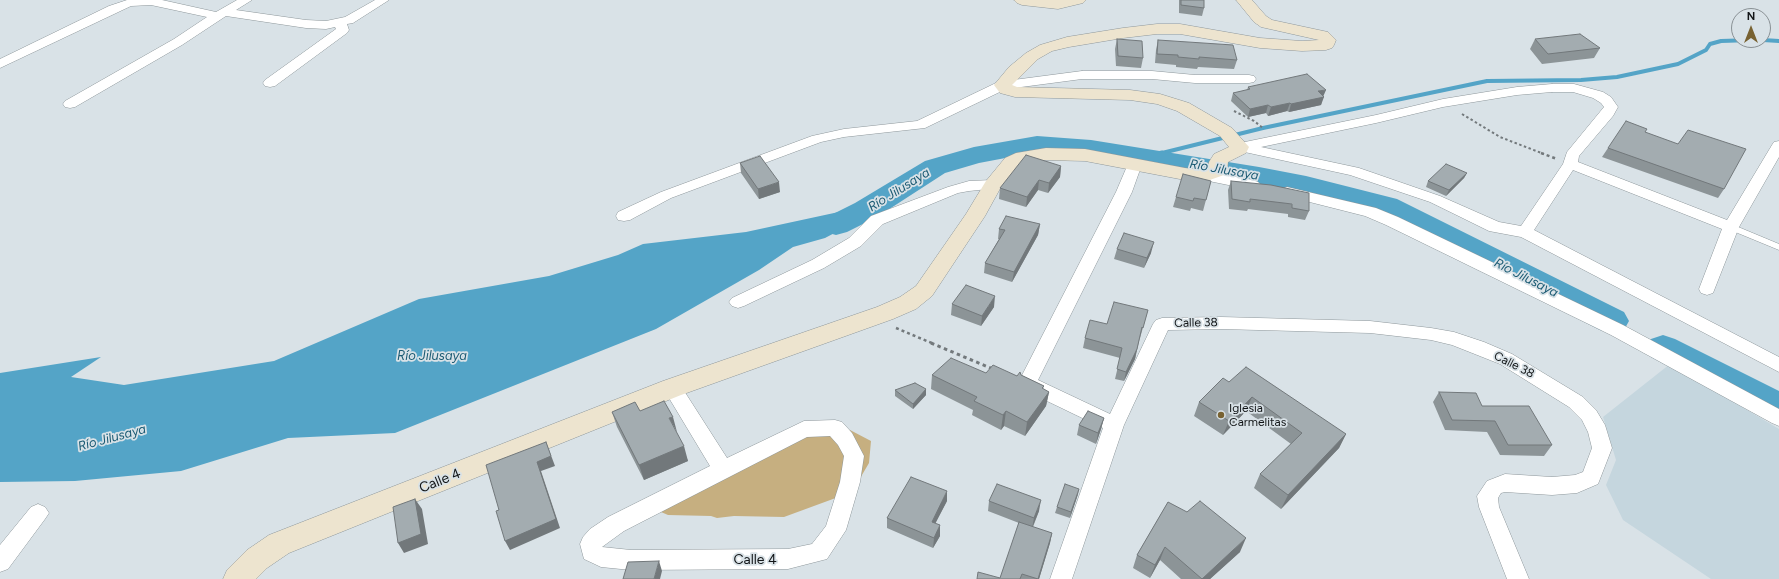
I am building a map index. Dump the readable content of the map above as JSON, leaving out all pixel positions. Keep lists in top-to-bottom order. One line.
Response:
{"streets":{"street":["Calle 38","Calle 4"]},"water":["Río Jilusaya"],"places":["Iglesia Carmelitas"],"north":"top"}
